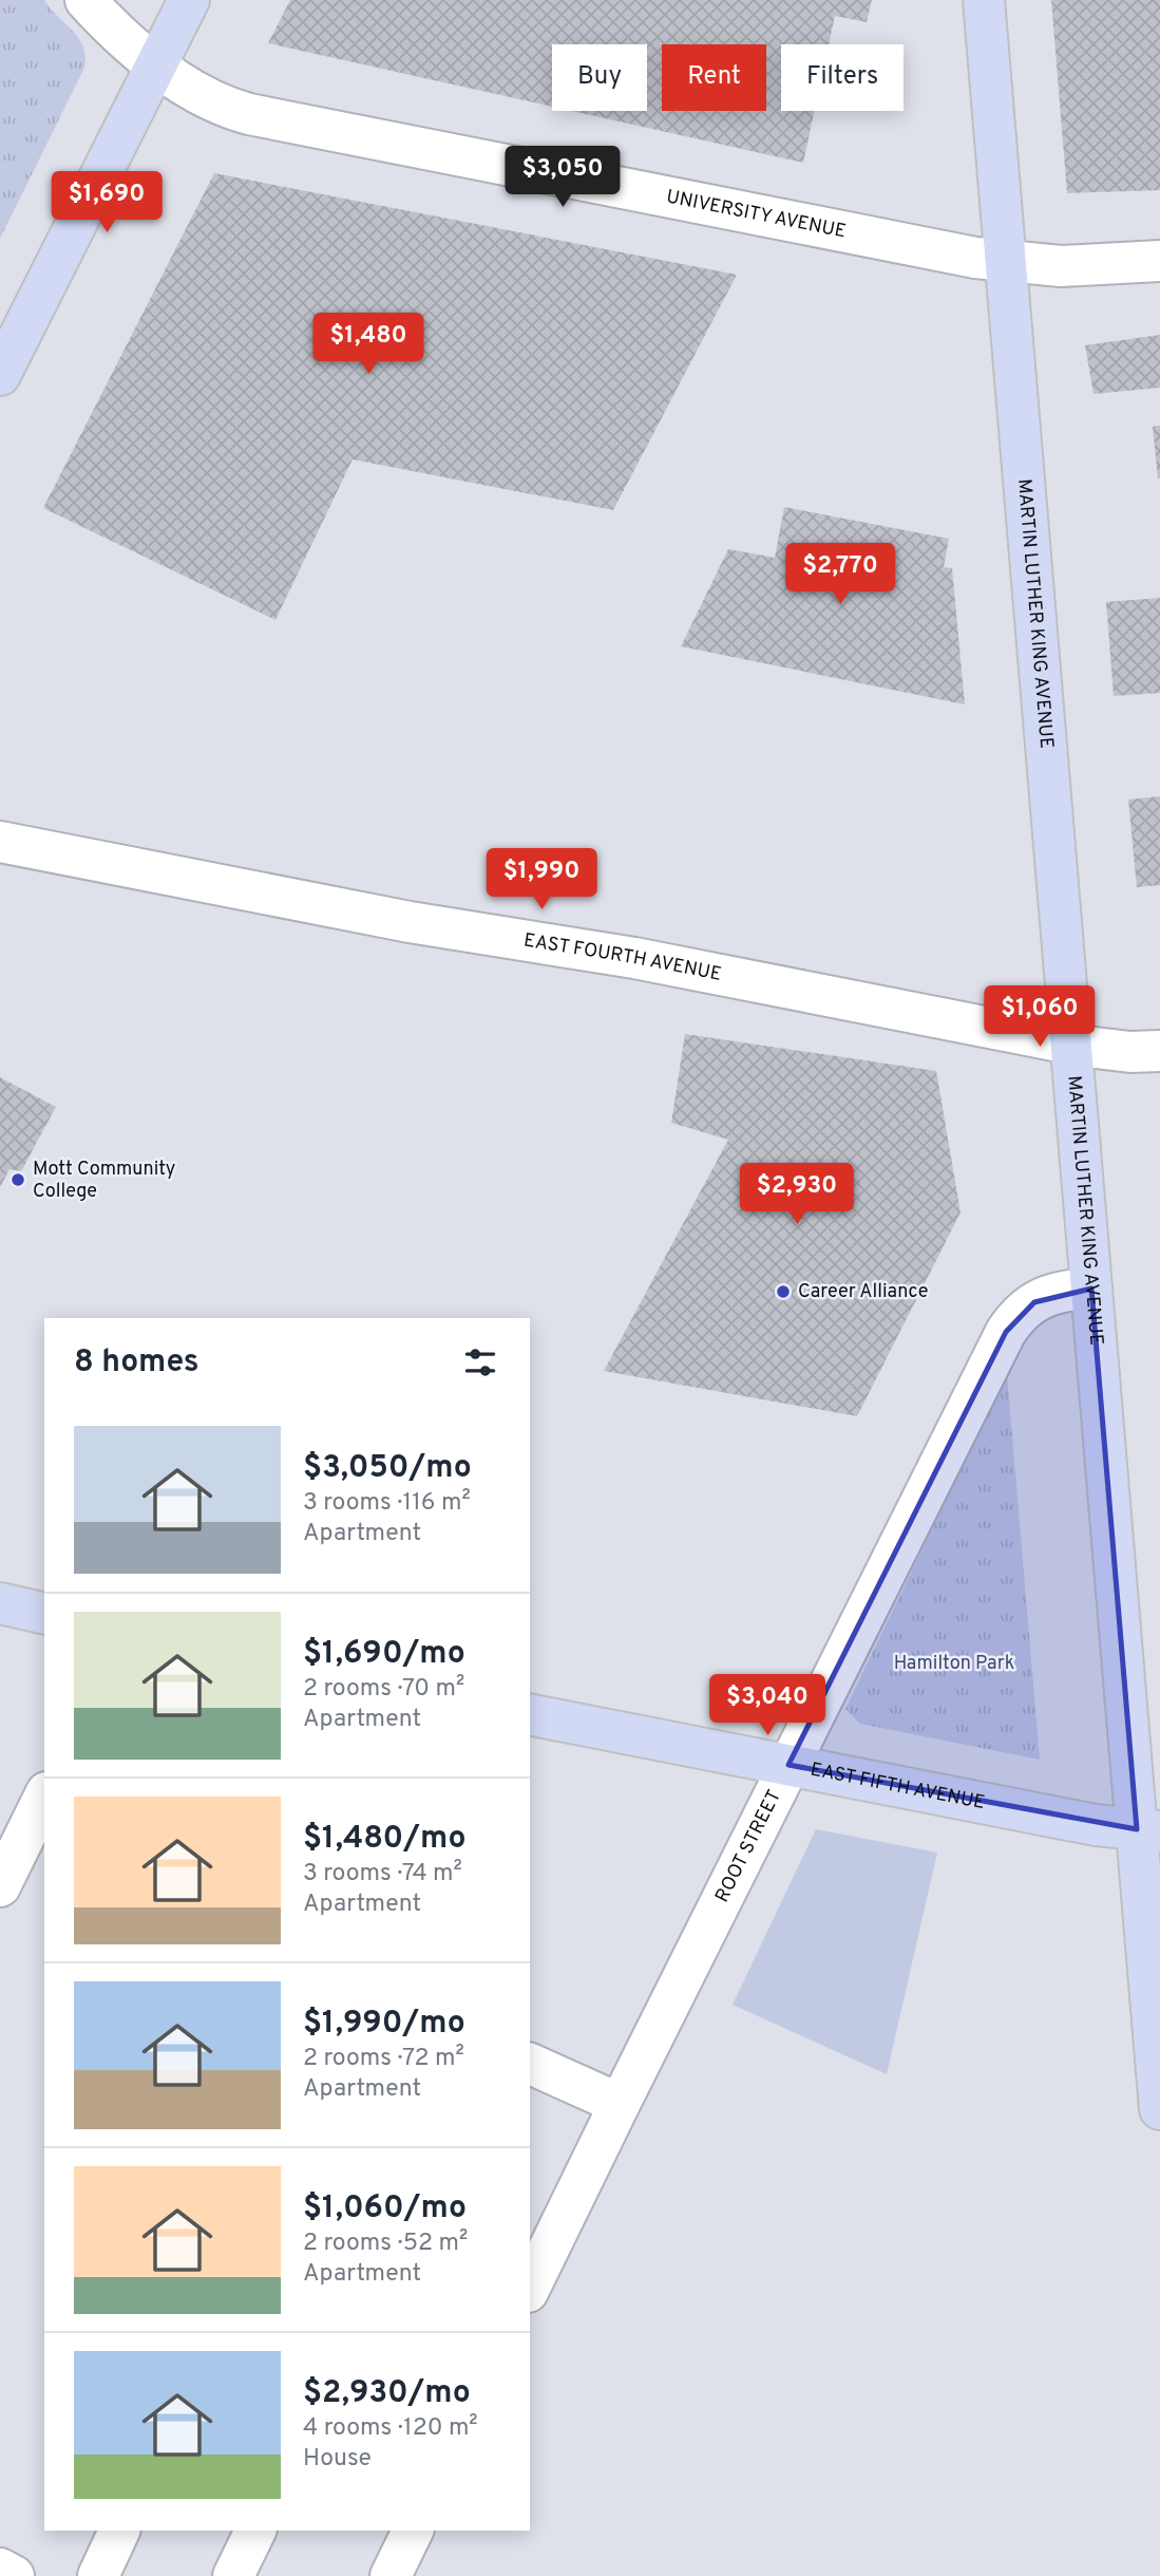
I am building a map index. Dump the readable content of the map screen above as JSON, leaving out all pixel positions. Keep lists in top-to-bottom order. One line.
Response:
{"streets":{"main road":["MARTIN LUTHER KING AVENUE","EAST FIFTH AVENUE"],"street":["UNIVERSITY AVENUE","EAST FOURTH AVENUE","ROOT STREET"]},"crossings":[["UNIVERSITY AVENUE","MARTIN LUTHER KING AVENUE"],["MARTIN LUTHER KING AVENUE","EAST FOURTH AVENUE"],["MARTIN LUTHER KING AVENUE","EAST FIFTH AVENUE"],["MARTIN LUTHER KING AVENUE","ROOT STREET"],["EAST FIFTH AVENUE","ROOT STREET"]],"parks":["Hamilton Park"],"places":["Mott Community College","Career Alliance"],"page":{"chip":["Buy","Rent","Filters"],"price":["$3,050","$1,690","$1,480","$2,770","$1,990","$1,060","$2,930","$3,040"],"heading":"8 homes","list":[{"name":"$3,050/mo","note":"3 rooms · 116 m² · Apartment"},{"name":"$1,690/mo","note":"2 rooms · 70 m² · Apartment"},{"name":"$1,480/mo","note":"3 rooms · 74 m² · Apartment"},{"name":"$1,990/mo","note":"2 rooms · 72 m² · Apartment"},{"name":"$1,060/mo","note":"2 rooms · 52 m² · Apartment"},{"name":"$2,930/mo","note":"4 rooms · 120 m² · House"}]}}
